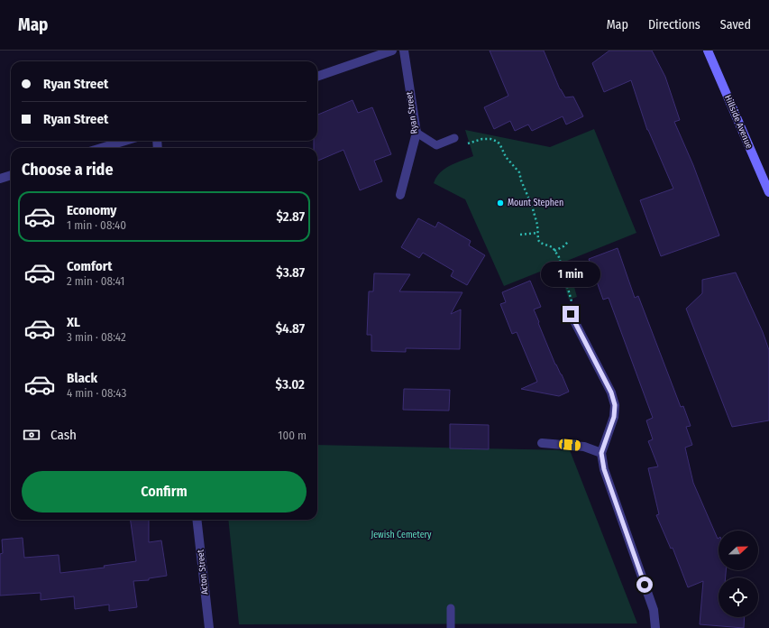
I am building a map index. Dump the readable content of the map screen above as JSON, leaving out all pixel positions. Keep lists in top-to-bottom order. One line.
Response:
{"streets":{"main road":["Hillside Avenue"],"street":["Ryan Street","Acton Street"]},"parks":["Jewish Cemetery"],"places":["Mount Stephen"],"north":"right","page":{"header":"Map","nav":["Map","Directions","Saved"],"banner":["Ryan Street","Ryan Street"],"heading":"Choose a ride","list":[{"name":"Economy","note":"1 min · 08:40","value":"$2.87"},{"name":"Comfort","note":"2 min · 08:41","value":"$3.87"},{"name":"XL","note":"3 min · 08:42","value":"$4.87"},{"name":"Black","note":"4 min · 08:43","value":"$3.02"}],"bubble":"1 min","pay":["Cash","100 m"],"buttons":"Confirm"}}
